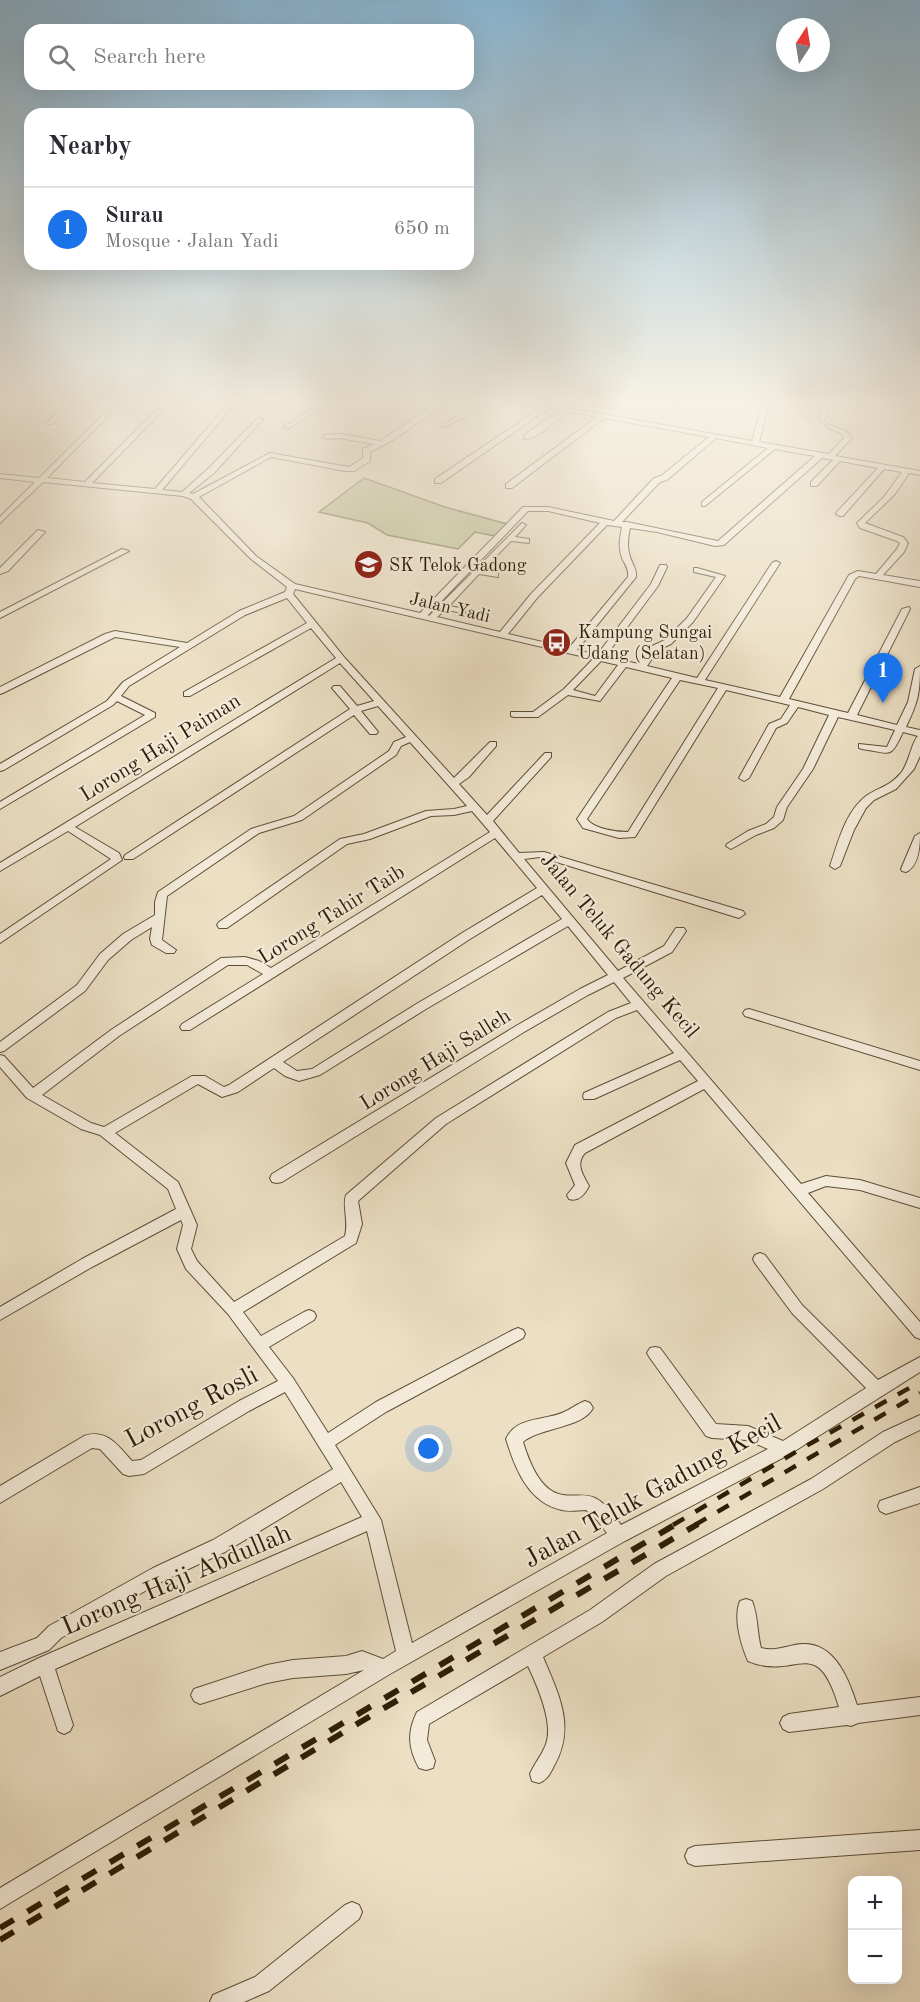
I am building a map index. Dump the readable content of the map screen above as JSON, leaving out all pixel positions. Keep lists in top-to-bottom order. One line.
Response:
{"streets":{"street":["Jalan Yadi","Lorong Haji Paiman","Lorong Tahir Taib","Jalan Teluk Gadung Kecil","Lorong Haji Salleh","Lorong Rosli","Lorong Haji Abdullah"]},"crossings":[["Jalan Yadi","Jalan Teluk Gadung Kecil"],["Lorong Haji Paiman","Jalan Teluk Gadung Kecil"],["Lorong Tahir Taib","Jalan Teluk Gadung Kecil"],["Jalan Teluk Gadung Kecil","Lorong Haji Salleh"]],"places":{"school or university":["SK Telok Gadong"],"bus stop":["Kampung Sungai Udang (Selatan)"]},"north":"top","page":{"search":"Search here","heading":"Nearby","list":[{"mark":"1","name":"Surau","note":"Mosque · Jalan Yadi","value":"650 m"}],"pins":"1","map_buttons":["+","−"]}}
